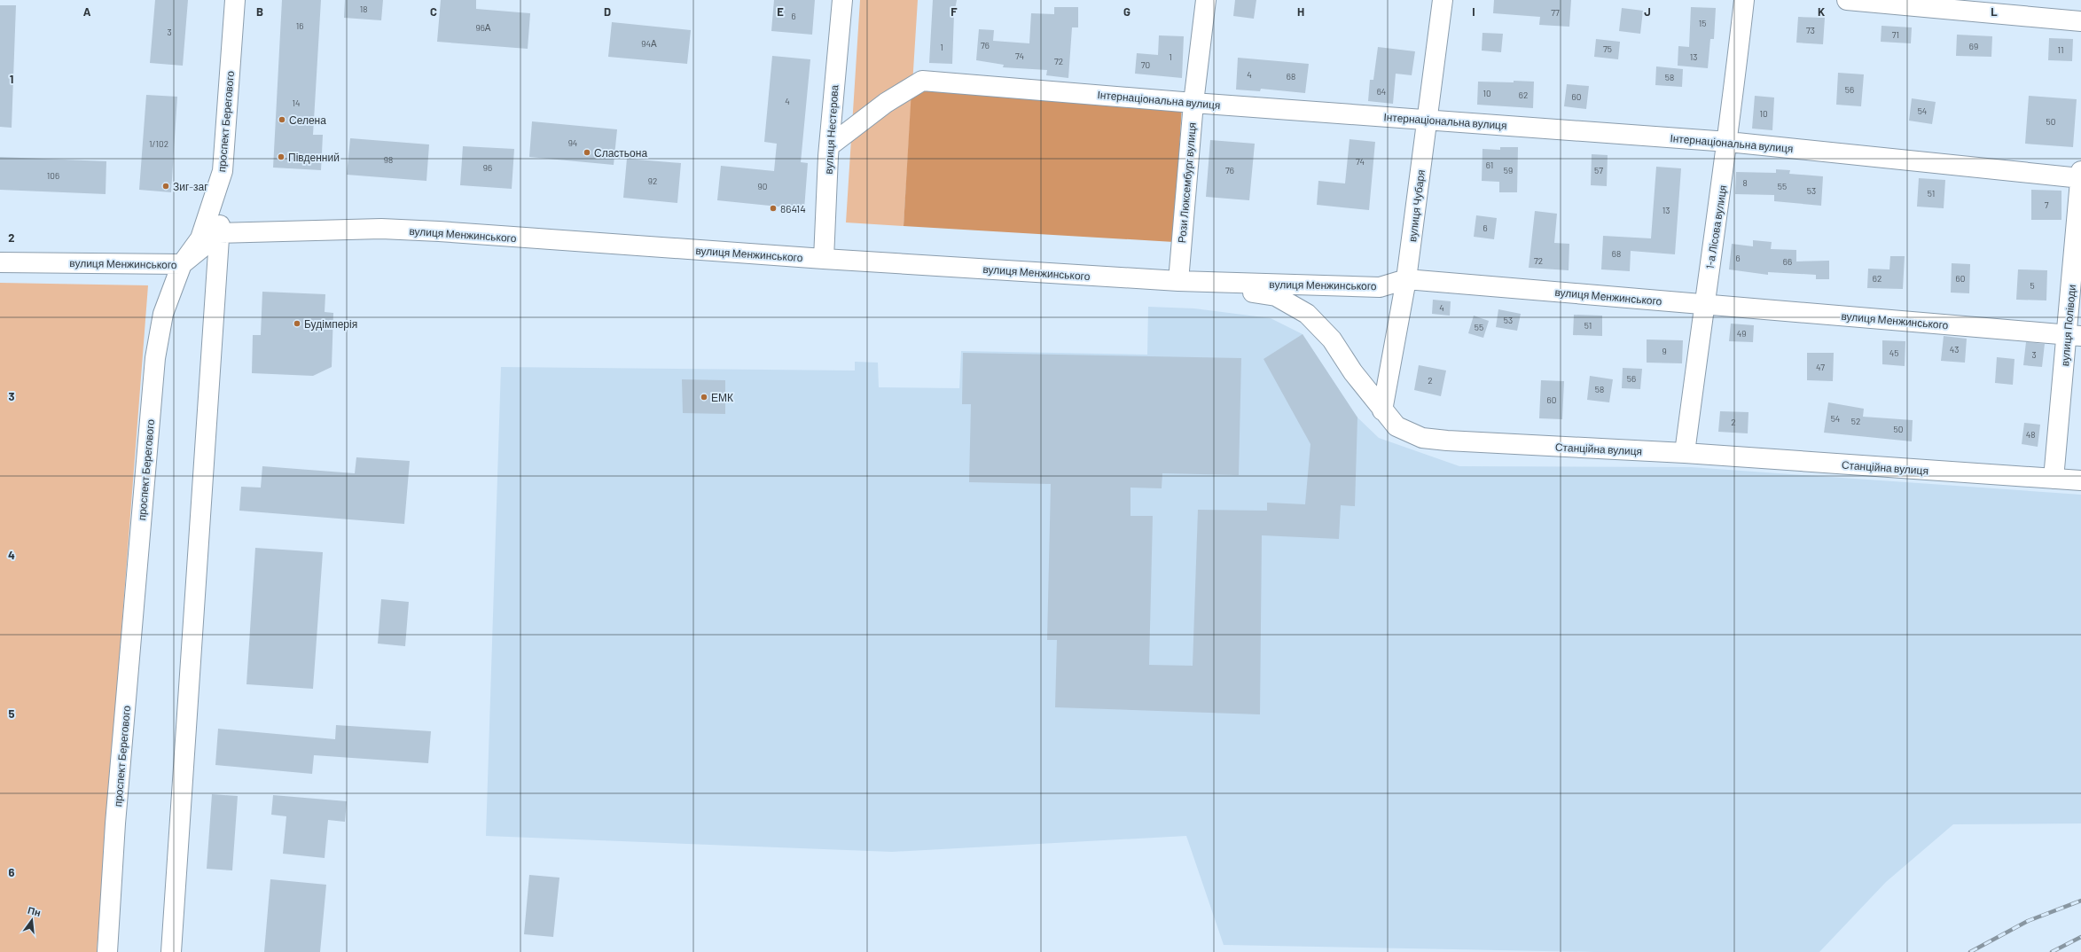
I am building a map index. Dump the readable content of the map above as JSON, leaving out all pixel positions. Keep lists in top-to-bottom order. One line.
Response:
{"streets":{"street":["Інтернаціональна вулиця","проспект Берегового","вулиця Нестерова","Рози Люксембург вулиця","вулиця Чубаря","1-а Лісова вулиця","вулиця Менжинського","вулиця Поліводи","Станційна вулиця"]},"crossings":[["Інтернаціональна вулиця","вулиця Нестерова"],["Інтернаціональна вулиця","Рози Люксембург вулиця"],["Інтернаціональна вулиця","вулиця Чубаря"],["Інтернаціональна вулиця","1-а Лісова вулиця"],["Інтернаціональна вулиця","вулиця Поліводи"],["проспект Берегового","вулиця Менжинського"],["вулиця Нестерова","вулиця Менжинського"],["Рози Люксембург вулиця","вулиця Менжинського"],["Рози Люксембург вулиця","Станційна вулиця"],["вулиця Чубаря","вулиця Менжинського"],["вулиця Чубаря","Станційна вулиця"],["1-а Лісова вулиця","вулиця Менжинського"],["1-а Лісова вулиця","Станційна вулиця"],["вулиця Менжинського","вулиця Поліводи"],["вулиця Менжинського","Станційна вулиця"],["вулиця Поліводи","Станційна вулиця"]],"places":["Селена","Сластьона","Південний","Зиг-заг","86414","Будімперія","ЕМК"],"house_numbers":["18","77","6","15","16","96А","73","3","71","94А","76","69","1","75","11","74","1","13","72","70","4","68","58","56","64","10","62","60","4","14","54","10","50","94","1/102","98","74","61","96","76","59","57","106","92","8","90","55","53","51","7","13","6","68","6","72","66","62","60","5","4","53","51","55","49","43","9","45","3","47","56","2","58","60","54","52","2","50","48"],"north":"top","grid":{"columns":["A","B","C","D","E","F","G","H","I","J","K","L"],"rows":["1","2","3","4","5","6"]}}
